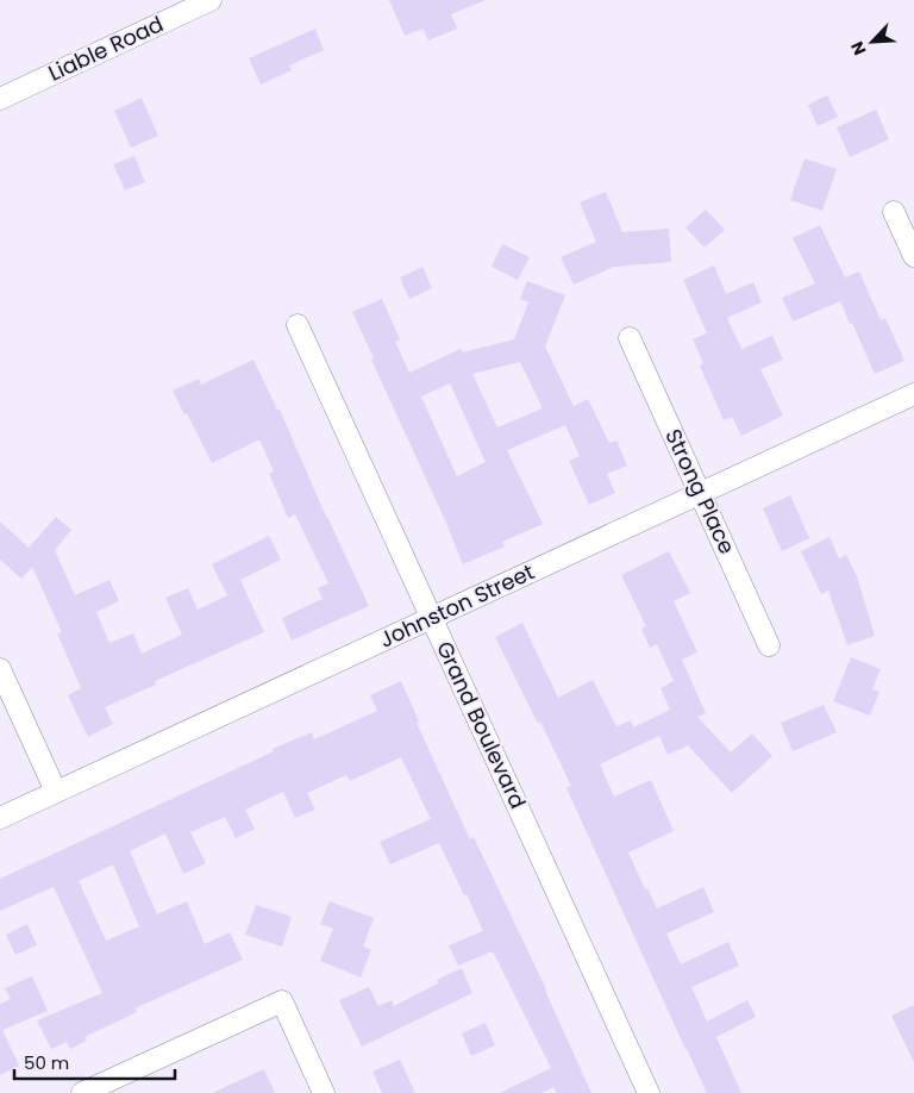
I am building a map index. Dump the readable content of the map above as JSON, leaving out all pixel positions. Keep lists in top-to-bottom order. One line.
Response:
{"streets":{"street":["Liable Road","Strong Place","Johnston Street","Grand Boulevard"]},"crossings":[["Strong Place","Johnston Street"],["Johnston Street","Grand Boulevard"]],"scale_bar":"50 m","north":"bottom left"}
